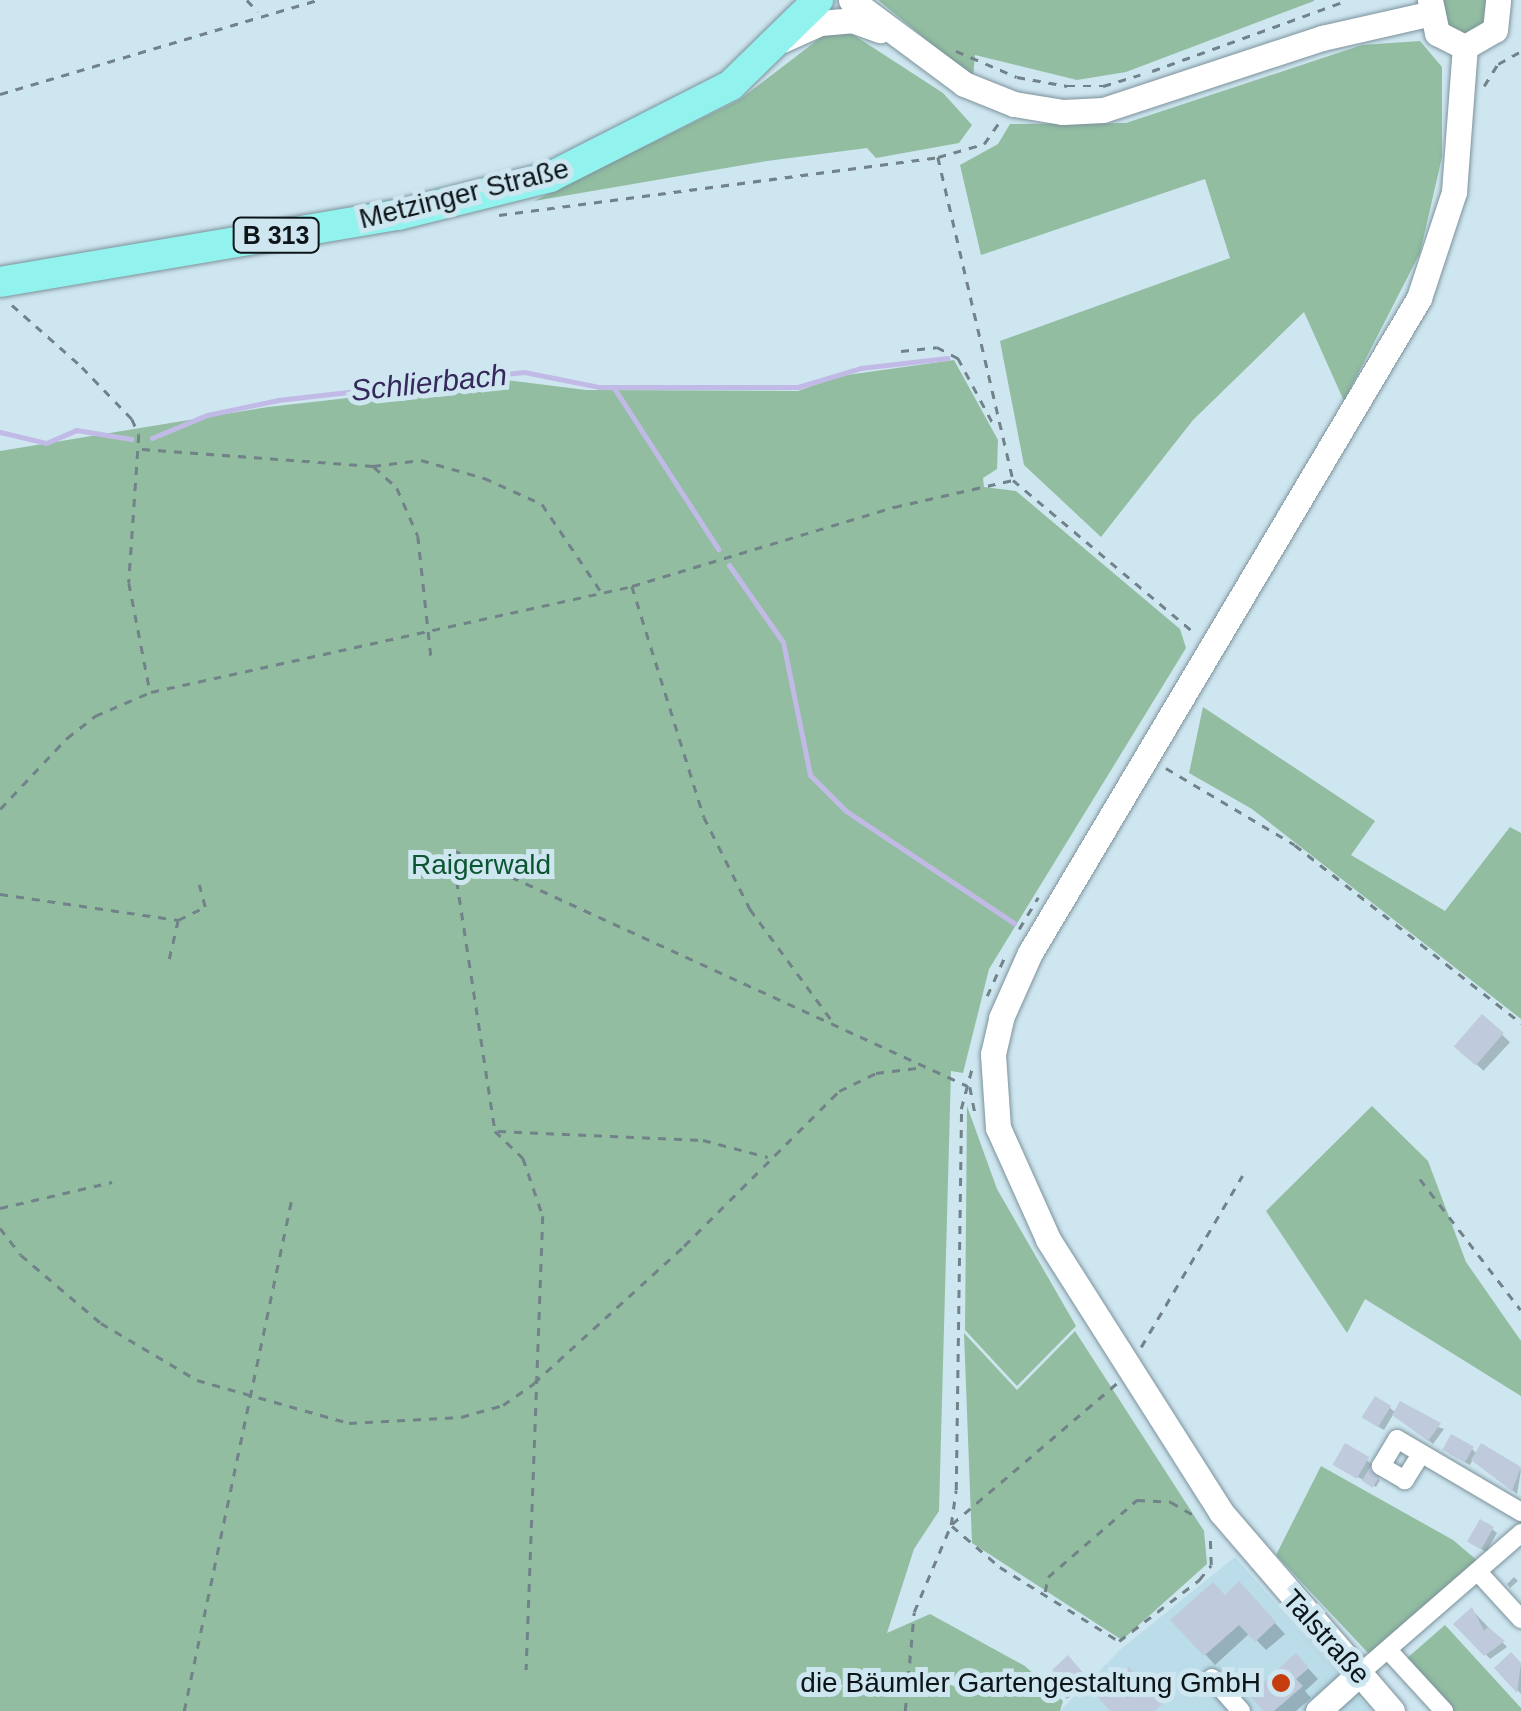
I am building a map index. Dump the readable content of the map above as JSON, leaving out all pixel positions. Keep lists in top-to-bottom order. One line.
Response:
{"streets":{"main road":["Metzinger Straße","B 313"],"street":["Talstraße"]},"water":["Schlierbach"],"parks":["Raigerwald"],"places":["die Bäumler Gartengestaltung GmbH"]}
